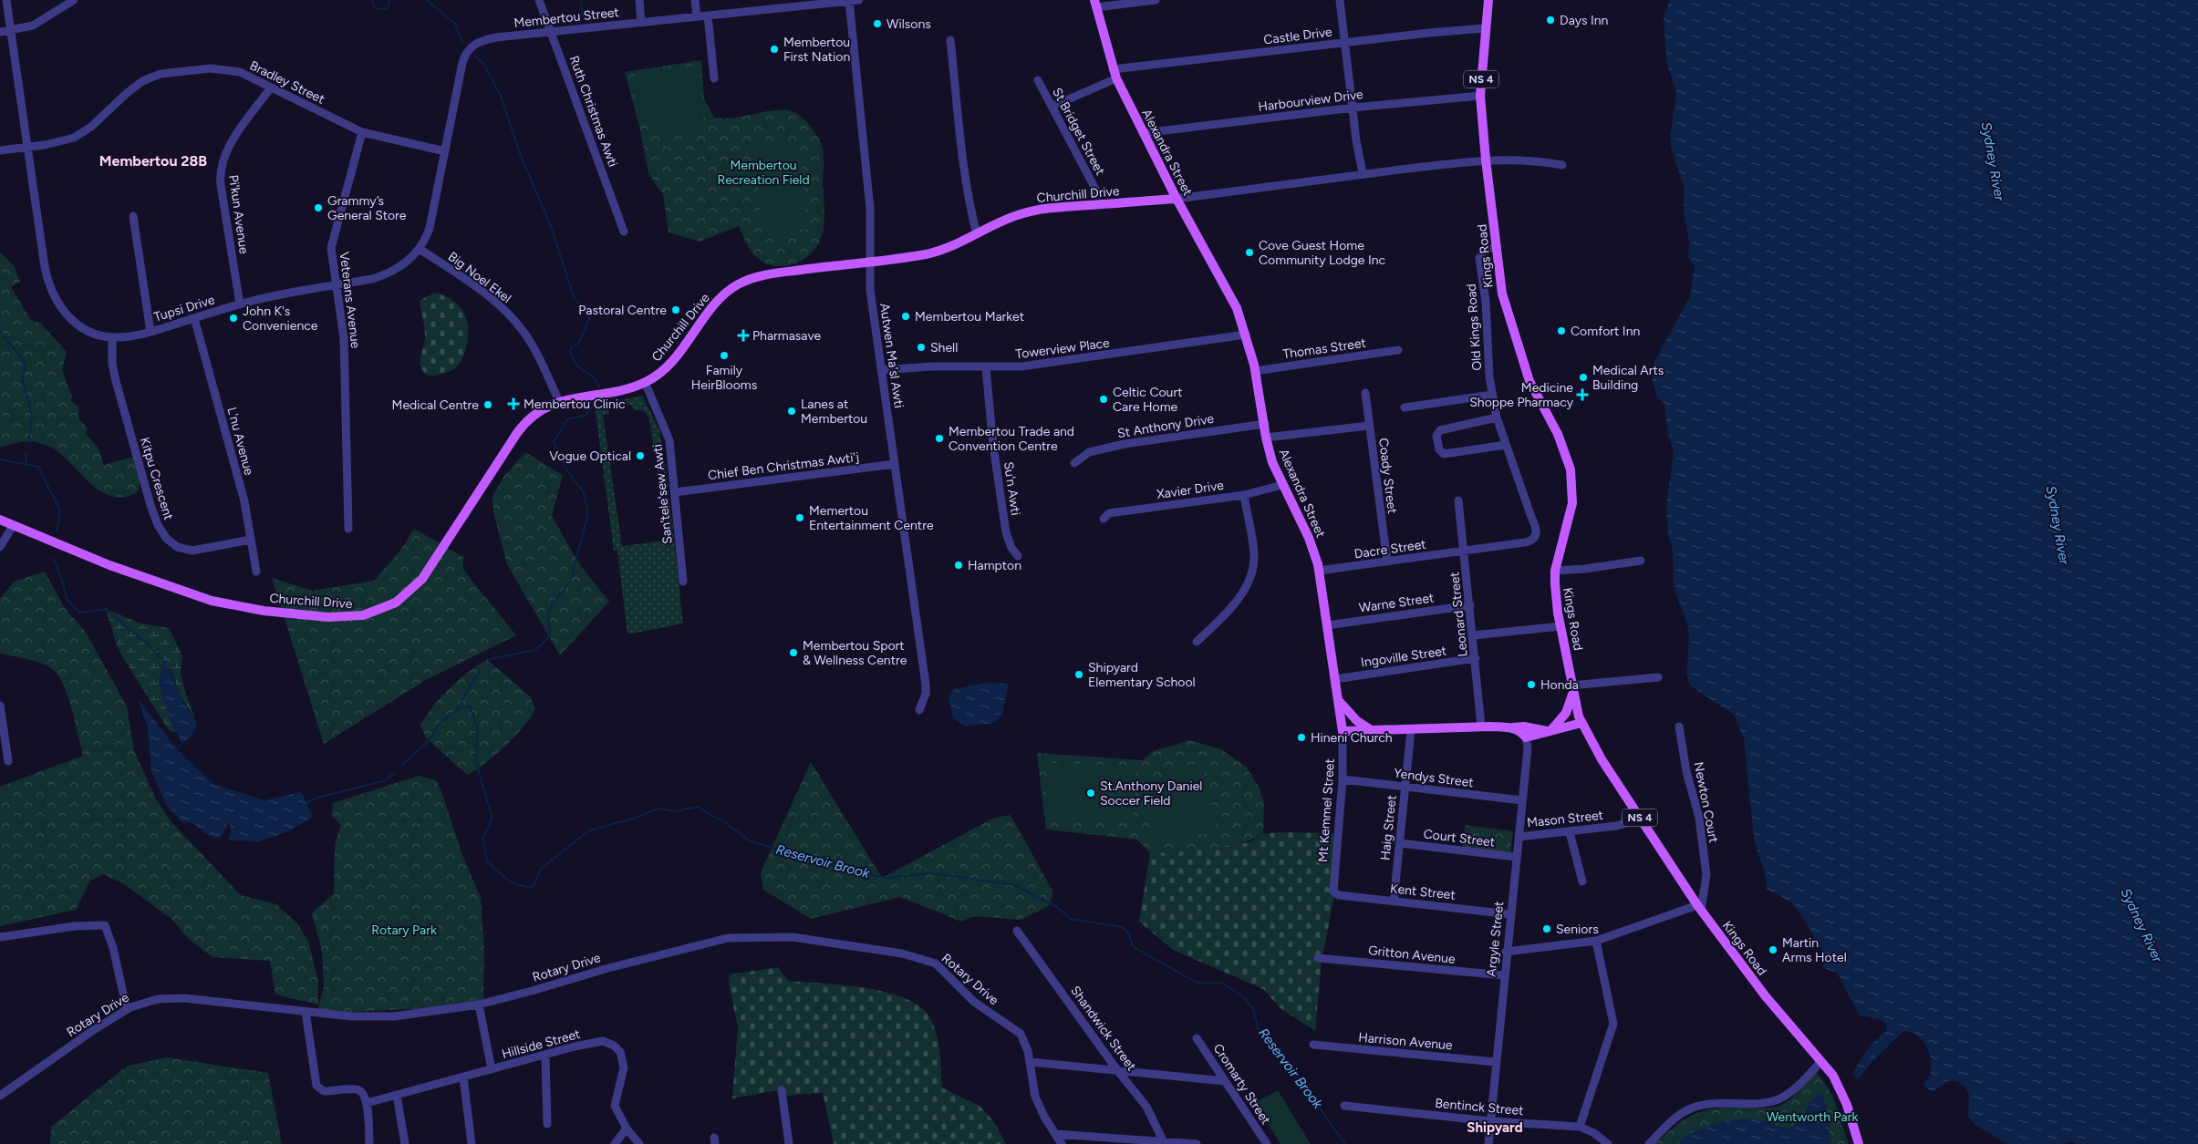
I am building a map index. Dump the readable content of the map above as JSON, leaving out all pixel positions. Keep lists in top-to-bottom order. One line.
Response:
{"streets":{"main road":["NS 4","Alexandra Street","Churchill Drive","Kings Road"],"street":["Membertou Street","Castle Drive","Bradley Street","Harbourview Drive","Ruth Christmas Awti","St Bridget Street","Pi'kun Avenue","Big Noel Ekel","Veterans Avenue","Tupsi Drive","Old Kings Road","Towerview Place","Thomas Street","Autwen Ma'sl Awti","St Anthony Drive","L'nu Avenue","Chief Ben Christmas Awti'j","Coady Street","Kitpu Crescent","Su'n Awti","Xavier Drive","San'tele'sew Awti","Dacre Street","Warne Street","Leonard Street","Ingoville Street","Yendys Street","Newton Court","Mt Kemmel Street","Mason Street","Haig Street","Court Street","Kent Street","Argyle Street","Gritton Avenue","Rotary Drive","Shandwick Street","Harrison Avenue","Hillside Street","Cromarty Street","Bentinck Street"]},"crossings":[["Membertou Street","Ruth Christmas Awti"],["Membertou Street","Tupsi Drive"],["Membertou Street","Autwen Ma'sl Awti"],["Castle Drive","Alexandra Street"],["Castle Drive","Kings Road"],["Bradley Street","Pi'kun Avenue"],["Bradley Street","Veterans Avenue"],["Bradley Street","Tupsi Drive"],["Harbourview Drive","Alexandra Street"],["Harbourview Drive","Kings Road"],["Alexandra Street","Churchill Drive"],["Alexandra Street","Towerview Place"],["Alexandra Street","Thomas Street"],["Alexandra Street","St Anthony Drive"],["Alexandra Street","Xavier Drive"],["Alexandra Street","Dacre Street"],["Alexandra Street","Warne Street"],["Alexandra Street","Ingoville Street"],["Alexandra Street","Mt Kemmel Street"],["Churchill Drive","Kings Road"],["Churchill Drive","Big Noel Ekel"],["Churchill Drive","Autwen Ma'sl Awti"],["Churchill Drive","San'tele'sew Awti"],["Pi'kun Avenue","Tupsi Drive"],["Kings Road","Old Kings Road"],["Kings Road","Newton Court"],["Kings Road","Mason Street"],["Big Noel Ekel","Tupsi Drive"],["Veterans Avenue","Tupsi Drive"],["Tupsi Drive","L'nu Avenue"],["Tupsi Drive","Kitpu Crescent"],["Old Kings Road","Dacre Street"],["Old Kings Road","Leonard Street"],["Towerview Place","Autwen Ma'sl Awti"],["Towerview Place","Su'n Awti"],["Autwen Ma'sl Awti","Chief Ben Christmas Awti'j"],["L'nu Avenue","Kitpu Crescent"],["Chief Ben Christmas Awti'j","San'tele'sew Awti"],["Coady Street","Dacre Street"],["Dacre Street","Leonard Street"],["Warne Street","Leonard Street"],["Leonard Street","Ingoville Street"],["Yendys Street","Mt Kemmel Street"],["Yendys Street","Haig Street"],["Yendys Street","Argyle Street"],["Mt Kemmel Street","Kent Street"],["Mason Street","Argyle Street"],["Haig Street","Court Street"],["Haig Street","Kent Street"],["Court Street","Argyle Street"],["Kent Street","Argyle Street"],["Argyle Street","Gritton Avenue"],["Argyle Street","Harrison Avenue"],["Argyle Street","Bentinck Street"]],"districts":["Membertou 28B","Shipyard"],"water":["Sydney River","Reservoir Brook"],"parks":["Membertou Recreation Field","Rotary Park","Wentworth Park"],"places":{"other":["Days Inn","Wilsons","Membertou First Nation","Grammy’s General Store","Cove Guest Home Community Lodge Inc","Pastoral Centre","Membertou Market","John K's Convenience","Comfort Inn","Shell","Family HeirBlooms","Medical Arts Building","Celtic Court Care Home","Medical Centre","Lanes at Membertou","Membertou Trade and Convention Centre","Vogue Optical","Memertou Entertainment Centre","Hampton","Membertou Sport & Wellness Centre","Shipyard Elementary School","Honda","Hineni Church","St.Anthony Daniel Soccer Field","Seniors","Martin Arms Hotel"],"health":["Pharmasave","Medicine Shoppe Pharmacy","Membertou Clinic"]}}
